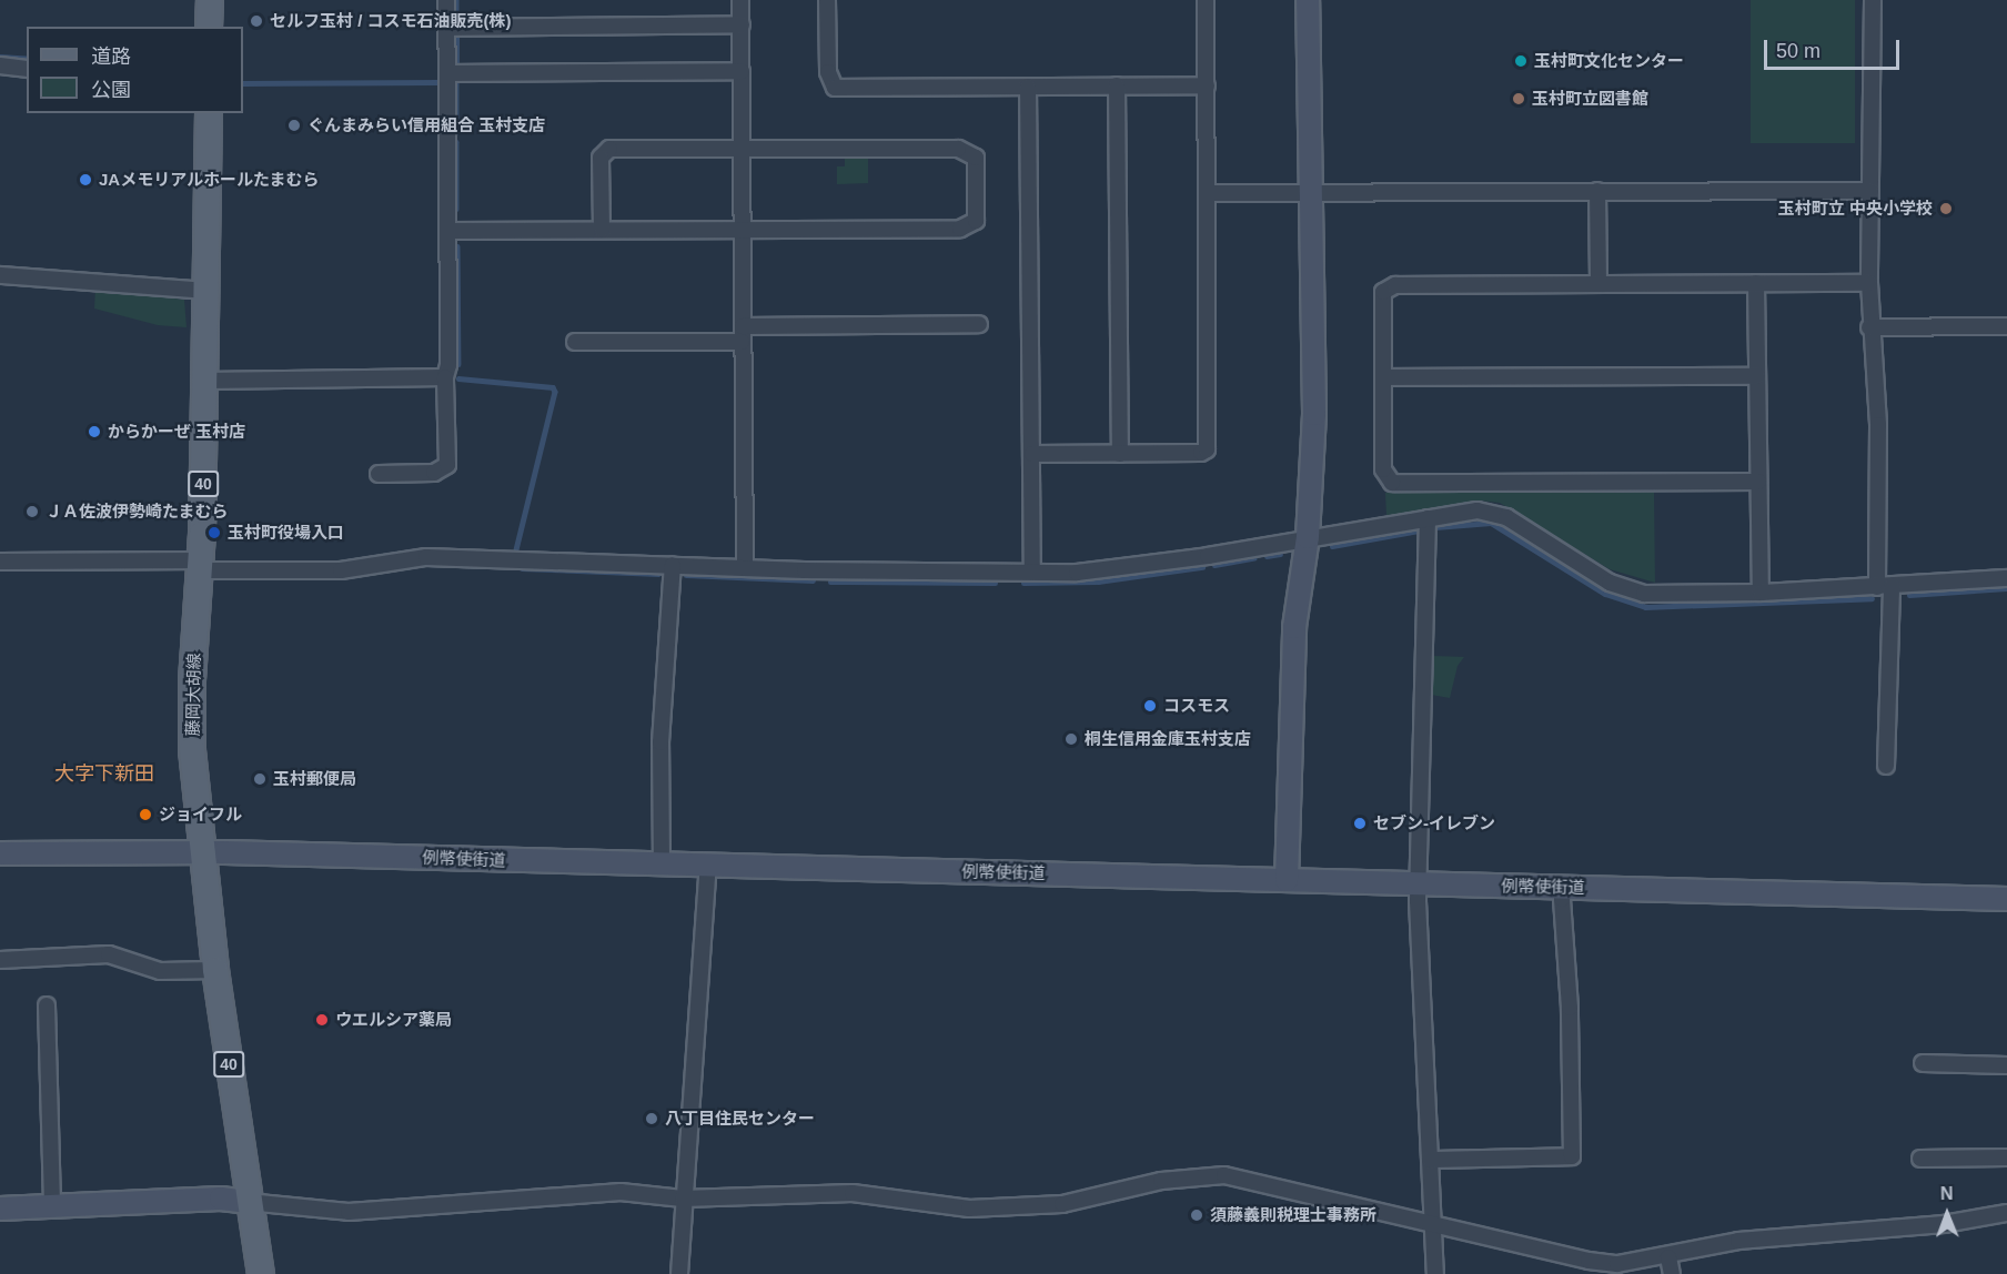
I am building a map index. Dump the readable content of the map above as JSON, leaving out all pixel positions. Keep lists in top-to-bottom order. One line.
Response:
{"streets":{"main road":["40","藤岡大胡線","例幣使街道"]},"crossings":[["藤岡大胡線","例幣使街道"]],"districts":["大字下新田"],"places":["セルフ玉村 / コスモ石油販売(株)","玉村町文化センター","玉村町立図書館","ぐんまみらい信用組合 玉村支店","JAメモリアルホールたまむら","玉村町立 中央小学校","からかーぜ 玉村店","ＪＡ佐波伊勢崎たまむら","玉村町役場入口","コスモス","桐生信用金庫玉村支店","玉村郵便局","ジョイフル","セブン-イレブン","ウエルシア薬局","八丁目住民センター","須藤義則税理士事務所"],"legend":["道路","公園"],"scale_bar":"50 m","north":"top"}
